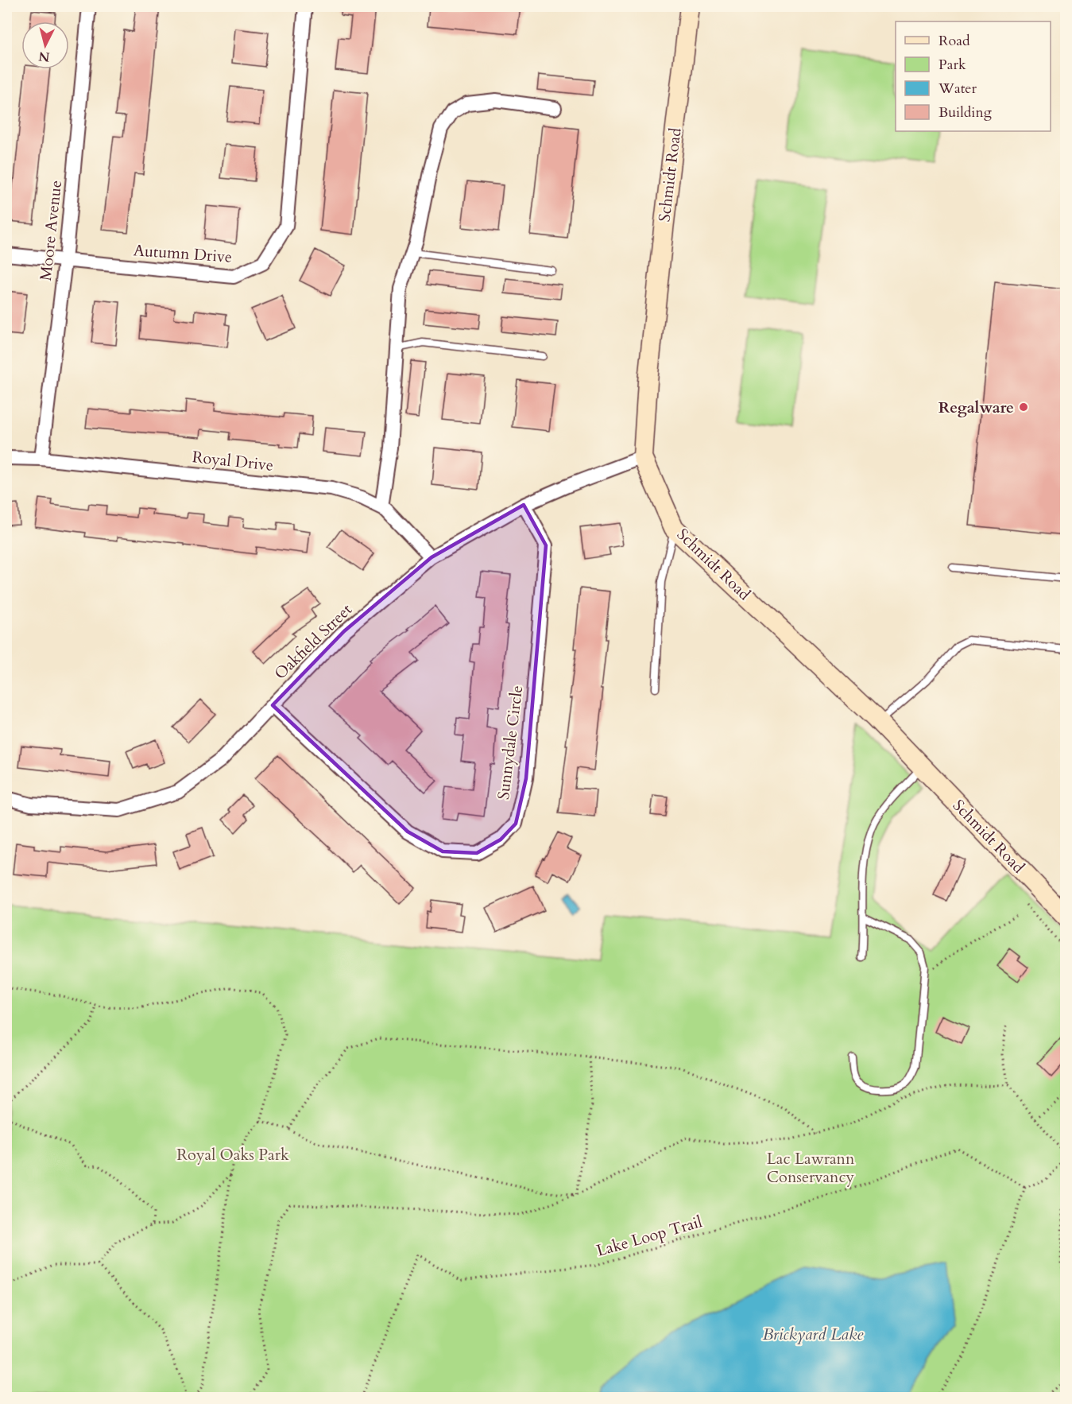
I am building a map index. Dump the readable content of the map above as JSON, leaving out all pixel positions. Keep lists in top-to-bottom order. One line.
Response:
{"streets":{"street":["Schmidt Road","Moore Avenue","Autumn Drive","Royal Drive","Oakfield Street","Sunnydale Circle"],"path":["Lake Loop Trail"]},"crossings":[["Schmidt Road","Oakfield Street"],["Moore Avenue","Autumn Drive"],["Moore Avenue","Royal Drive"],["Royal Drive","Oakfield Street"],["Oakfield Street","Sunnydale Circle"]],"water":["Brickyard Lake"],"parks":["Royal Oaks Park","Lac Lawrann Conservancy"],"places":["Regalware"],"legend":["Road","Park","Water","Building"],"north":"bottom"}
